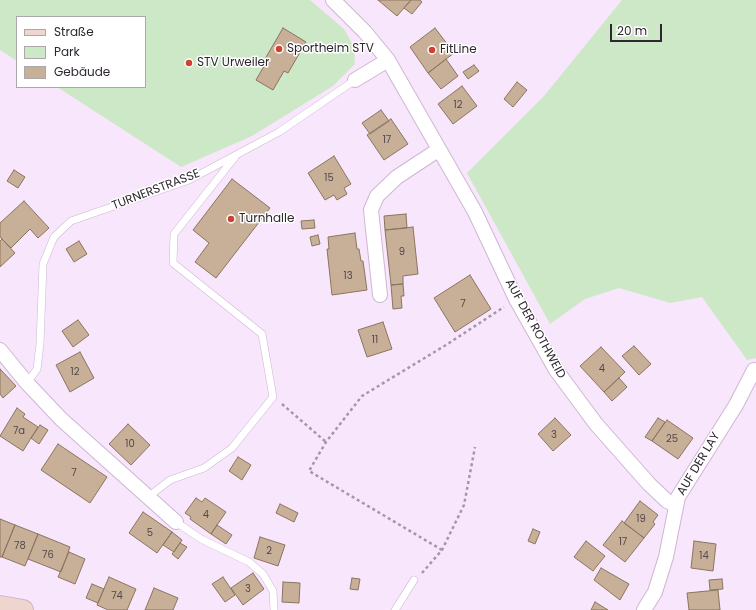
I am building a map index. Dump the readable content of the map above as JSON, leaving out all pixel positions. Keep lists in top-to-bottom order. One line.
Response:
{"streets":{"street":["TURNERSTRASSE","AUF DER ROTHWEID","AUF DER LAY"]},"crossings":[["TURNERSTRASSE","AUF DER ROTHWEID"],["AUF DER ROTHWEID","AUF DER LAY"]],"places":["Sportheim STV","FitLine","STV Urweiler","Turnhalle"],"house_numbers":["12","17","15","9","13","7","11","4","12","7a","3","25","10","7","4","19","5","17","78","2","76","14","3","74"],"legend":["Straße","Park","Gebäude"],"scale_bar":"20 m"}
